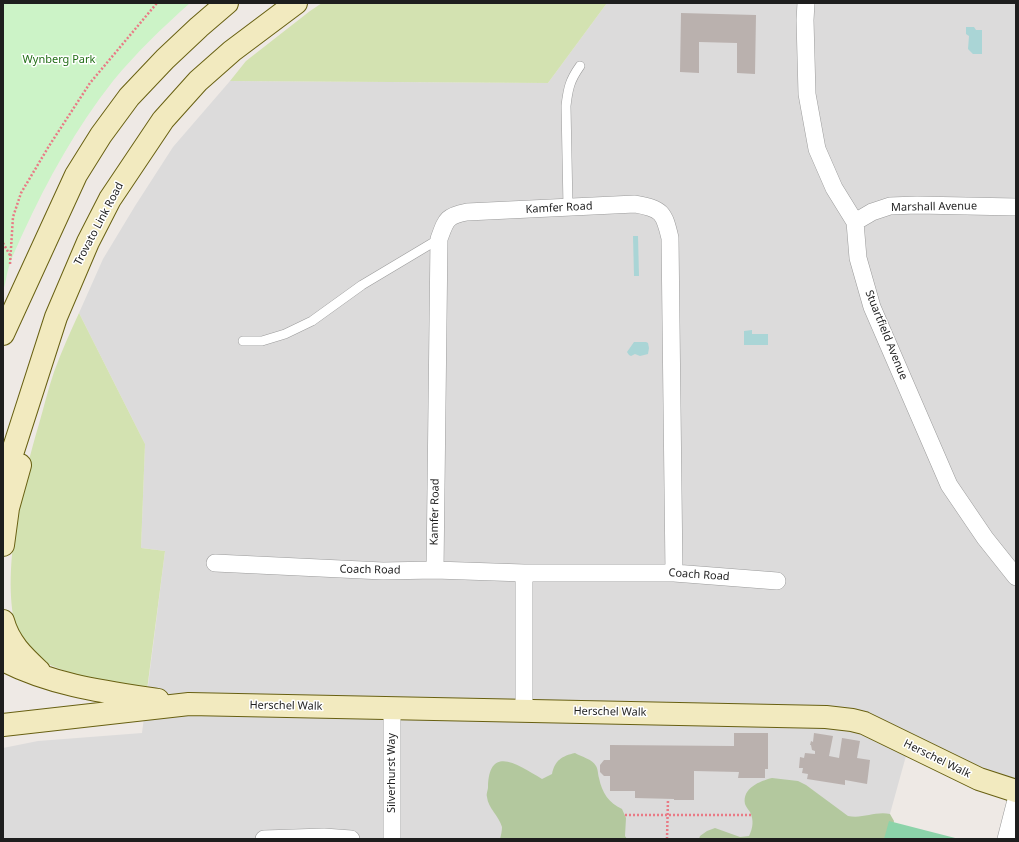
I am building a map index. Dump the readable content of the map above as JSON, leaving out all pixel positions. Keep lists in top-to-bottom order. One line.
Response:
{"streets":{"main road":["Trovato Link Road","Herschel Walk"],"street":["Marshall Avenue","Kamfer Road","Stuartfield Avenue","Coach Road","Silverhurst Way"]},"crossings":[["Marshall Avenue","Stuartfield Avenue"],["Kamfer Road","Coach Road"],["Herschel Walk","Silverhurst Way"]],"parks":["Wynberg Park"]}
